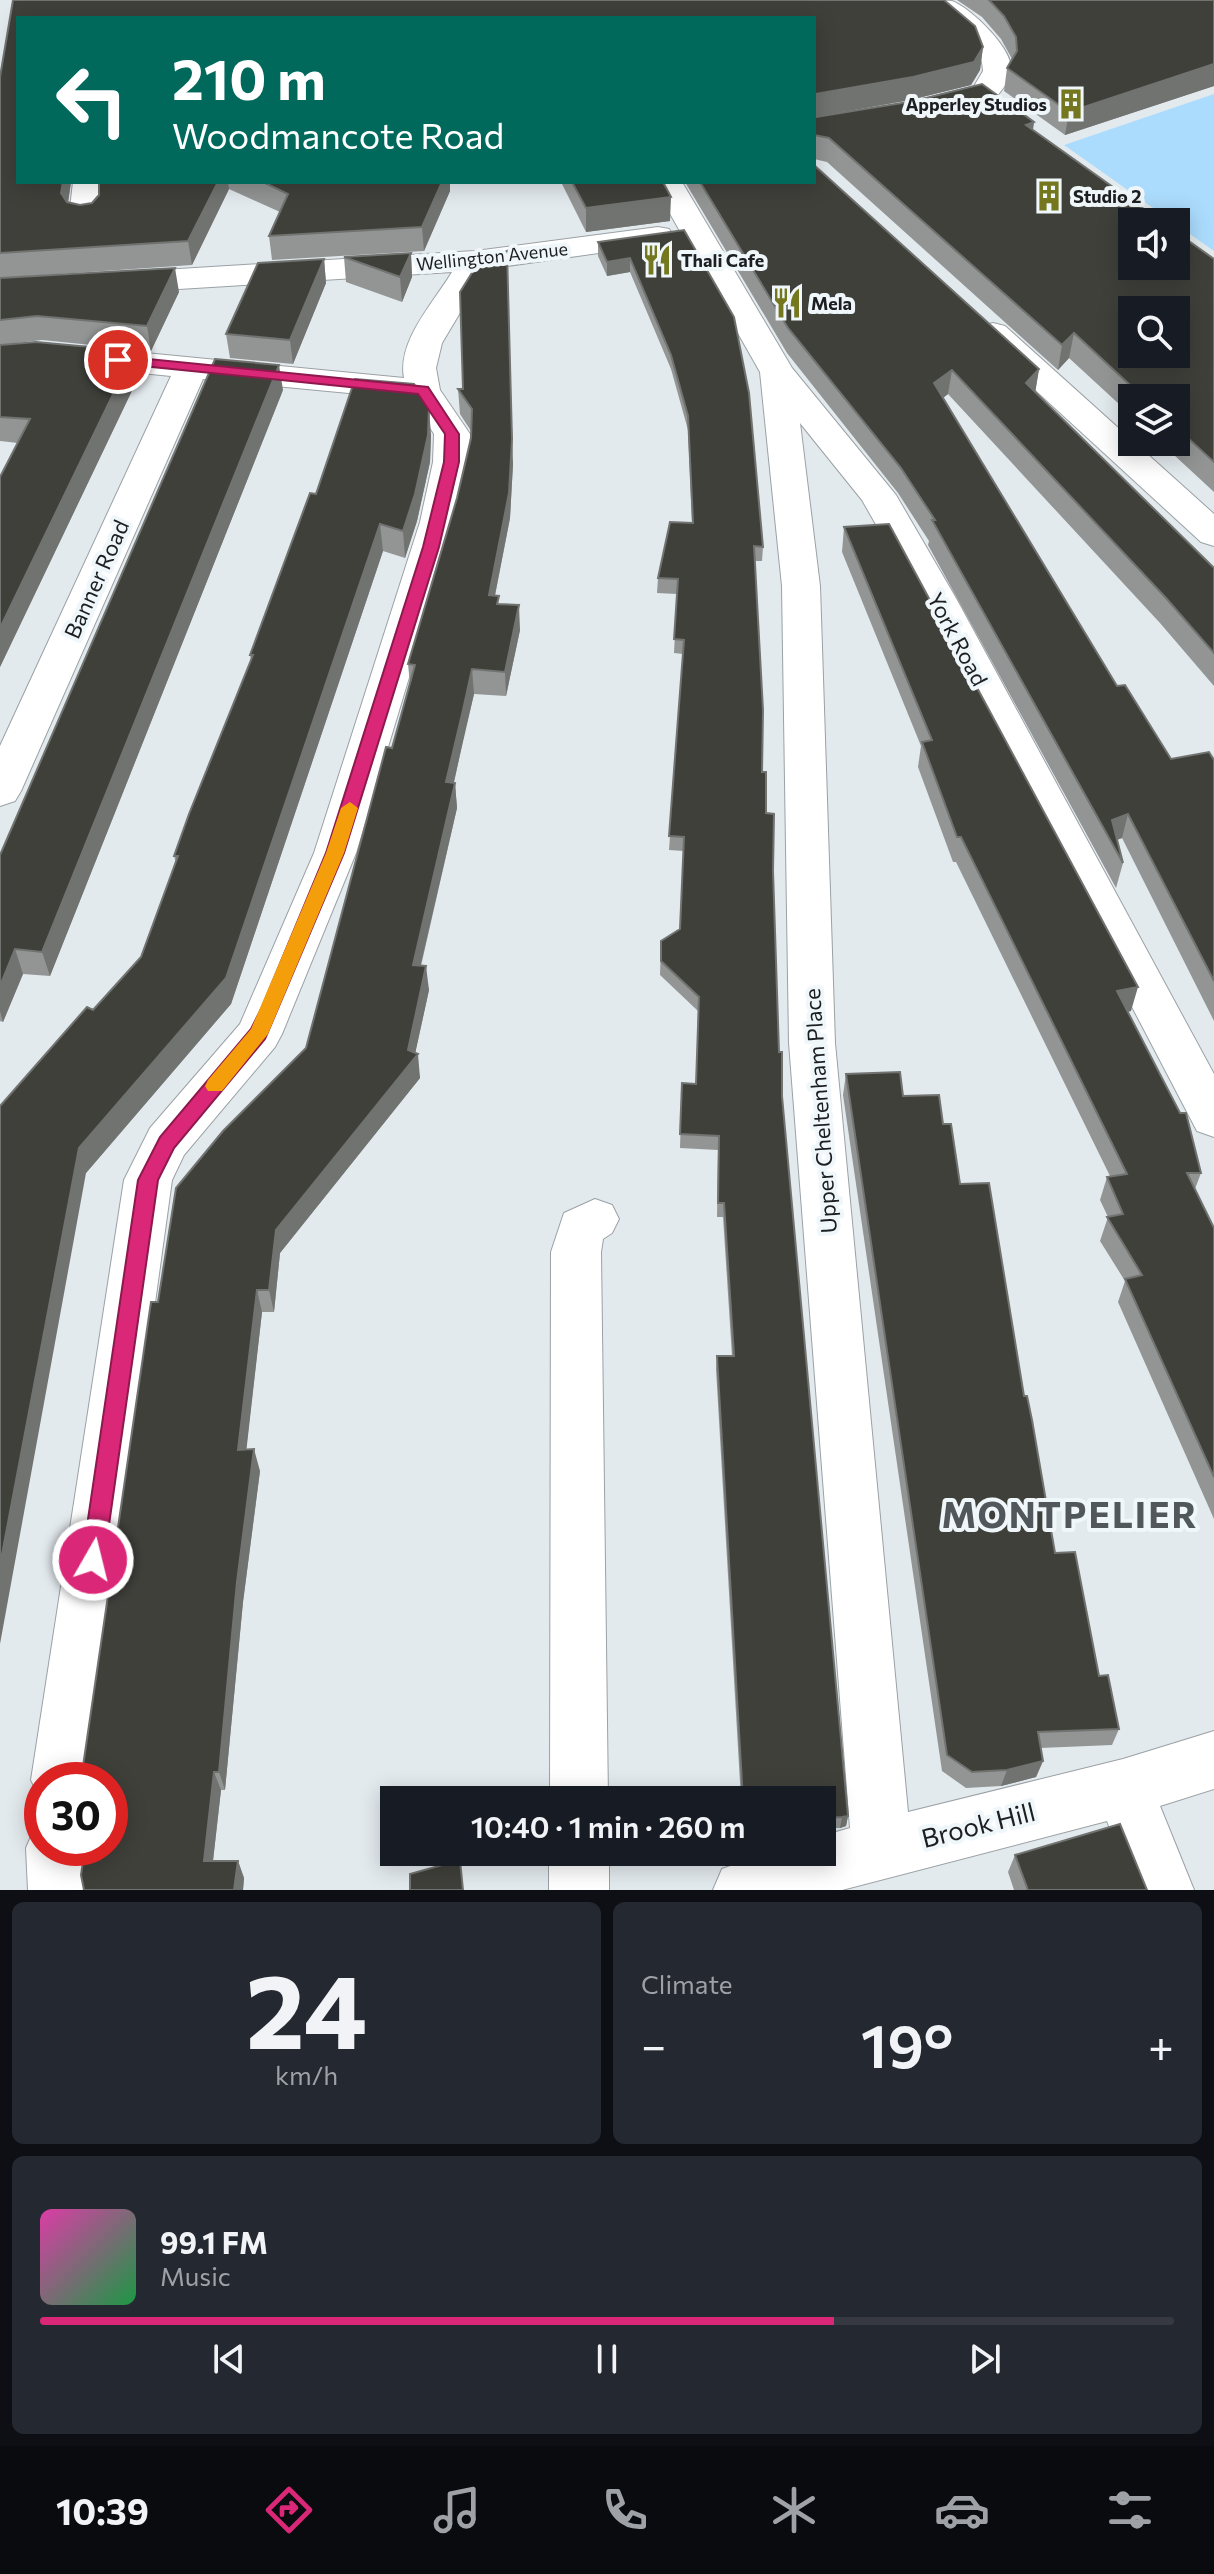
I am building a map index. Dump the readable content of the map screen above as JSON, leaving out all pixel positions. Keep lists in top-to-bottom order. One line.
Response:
{"streets":{"street":["Wellington Avenue","Banner Road","York Road","Upper Cheltenham Place","Brook Hill"]},"crossings":[["Wellington Avenue","York Road"],["York Road","Upper Cheltenham Place"],["Upper Cheltenham Place","Brook Hill"]],"districts":["MONTPELIER"],"places":{"building":["Apperley Studios","Studio 2"],"restaurant":["Thali Cafe","Mela"]},"page":{"turn":["210 m","Woodmancote Road"],"limit":"30","trip":"10:40 · 1 min · 260 m","tile":[["24","km/h"],"Climate"],"heat":["−","19°","+"],"song":["99.1 FM","Music"],"tabs":"10:39"}}
